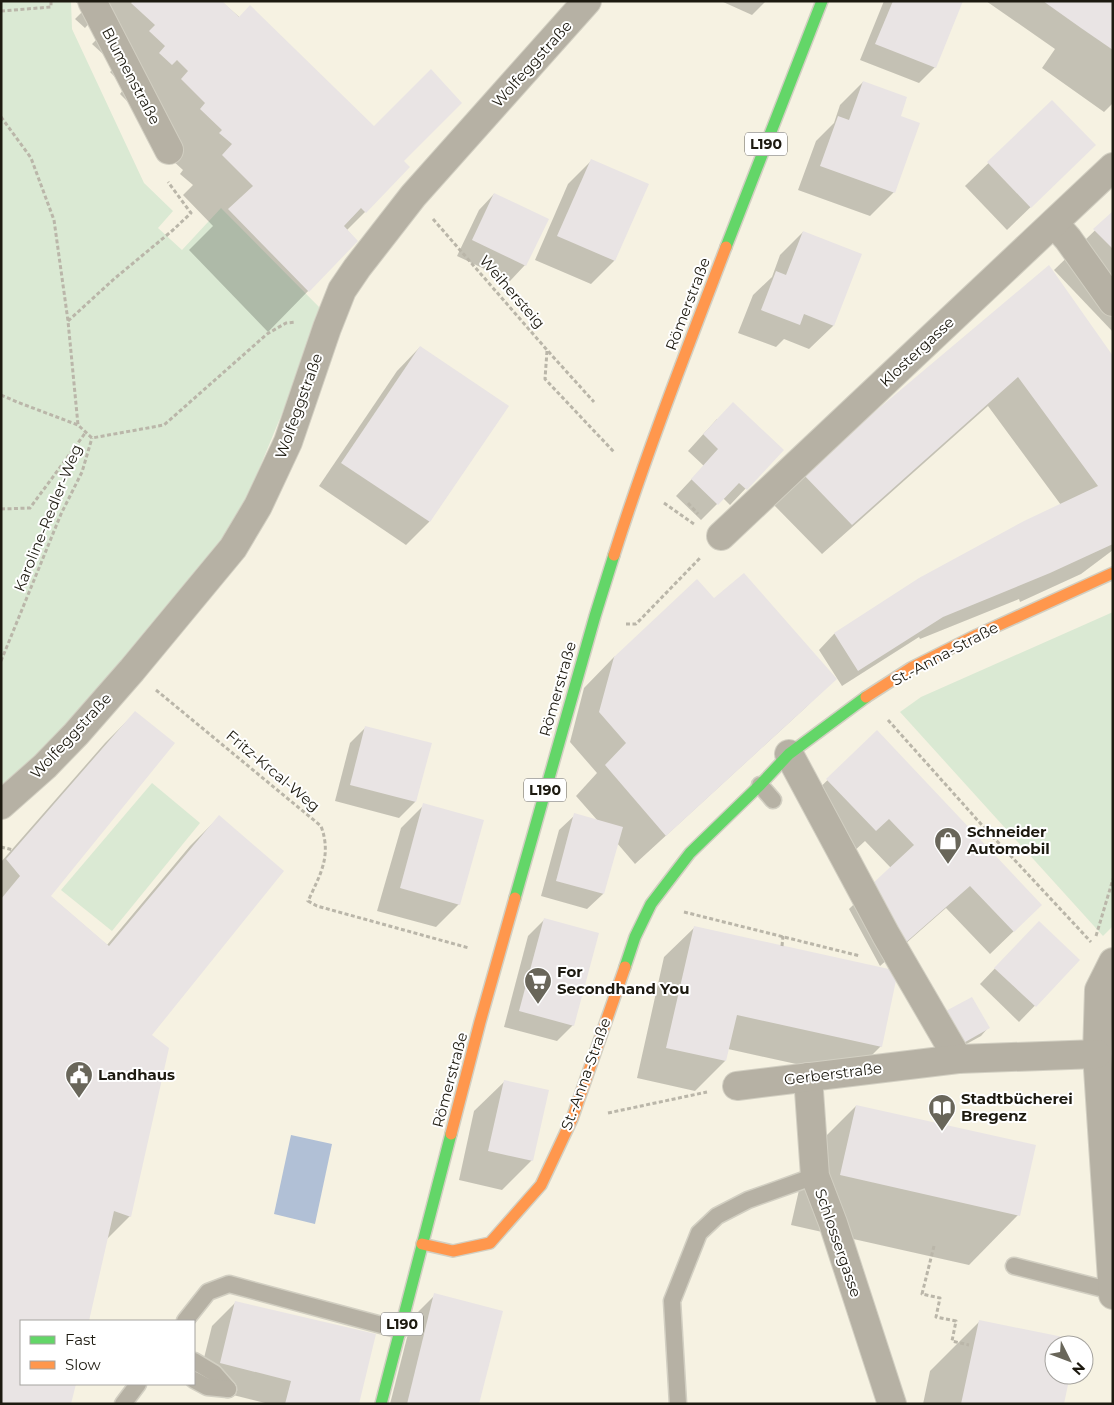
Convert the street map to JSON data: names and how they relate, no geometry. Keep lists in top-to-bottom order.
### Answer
{
  "streets": {
    "main road": ["L190", "Römerstraße", "St.-Anna-Straße"],
    "street": [
      "Wolfeggstraße",
      "Blumenstraße",
      "Klostergasse",
      "Gerberstraße",
      "Schlossergasse"
    ],
    "path": ["Weihersteig", "Karoline-Redler-Weg", "Fritz-Krcal-Weg"]
  },
  "crossings": [
    ["Wolfeggstraße", "Weihersteig"],
    ["Wolfeggstraße", "Fritz-Krcal-Weg"],
    ["Römerstraße", "St.-Anna-Straße"],
    ["Gerberstraße", "Schlossergasse"]
  ],
  "places": {
    "shop": ["Schneider Automobil"],
    "supermarket": ["For Secondhand You"],
    "public building": ["Landhaus"],
    "library": ["Stadtbücherei Bregenz"]
  },
  "legend": ["Fast", "Slow"],
  "north": "bottom right"
}
